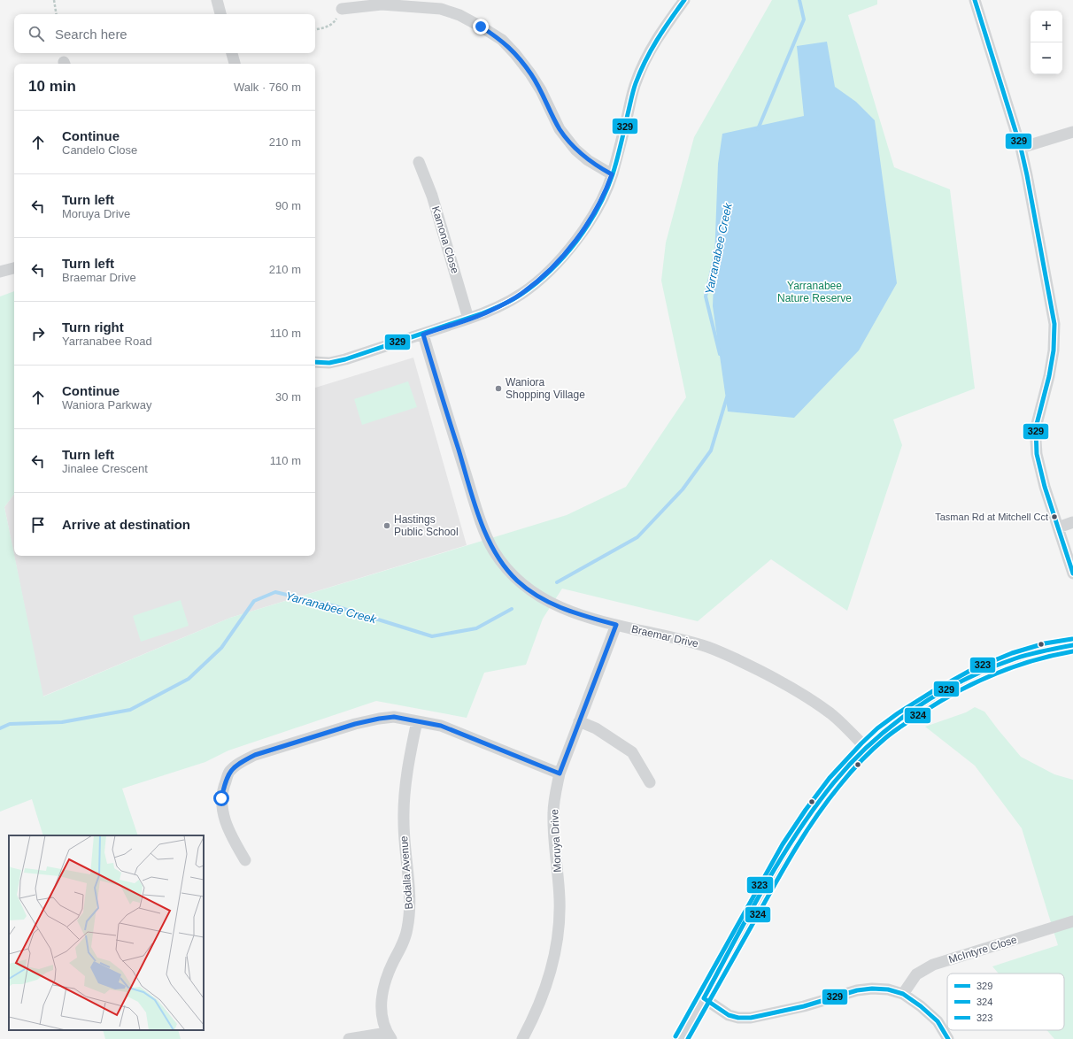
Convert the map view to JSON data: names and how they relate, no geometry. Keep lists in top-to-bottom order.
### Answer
{
  "streets": {
    "street": [
      "Kamona Close",
      "Braemar Drive",
      "Moruya Drive",
      "Bodalla Avenue",
      "McIntyre Close"
    ]
  },
  "crossings": [
    ["Braemar Drive", "Moruya Drive"]
  ],
  "water": ["Yarranabee Creek"],
  "parks": ["Yarranabee Nature Reserve"],
  "places": ["Waniora Shopping Village", "Tasman Rd at Mitchell Cct", "Hastings Public School"],
  "lines": ["transit line 329", "transit line 323", "transit line 324"],
  "legend": ["329", "324", "323"],
  "page": {
    "map_buttons": ["+", "−"],
    "search": "Search here",
    "heading": ["10 min", "Walk · 760 m"],
    "list": [
      ["Continue", "Candelo Close", "210 m"],
      ["Turn left", "Moruya Drive", "90 m"],
      ["Turn left", "Braemar Drive", "210 m"],
      ["Turn right", "Yarranabee Road", "110 m"],
      ["Continue", "Waniora Parkway", "30 m"],
      ["Turn left", "Jinalee Crescent", "110 m"],
      "Arrive at destination"
    ]
  }
}
